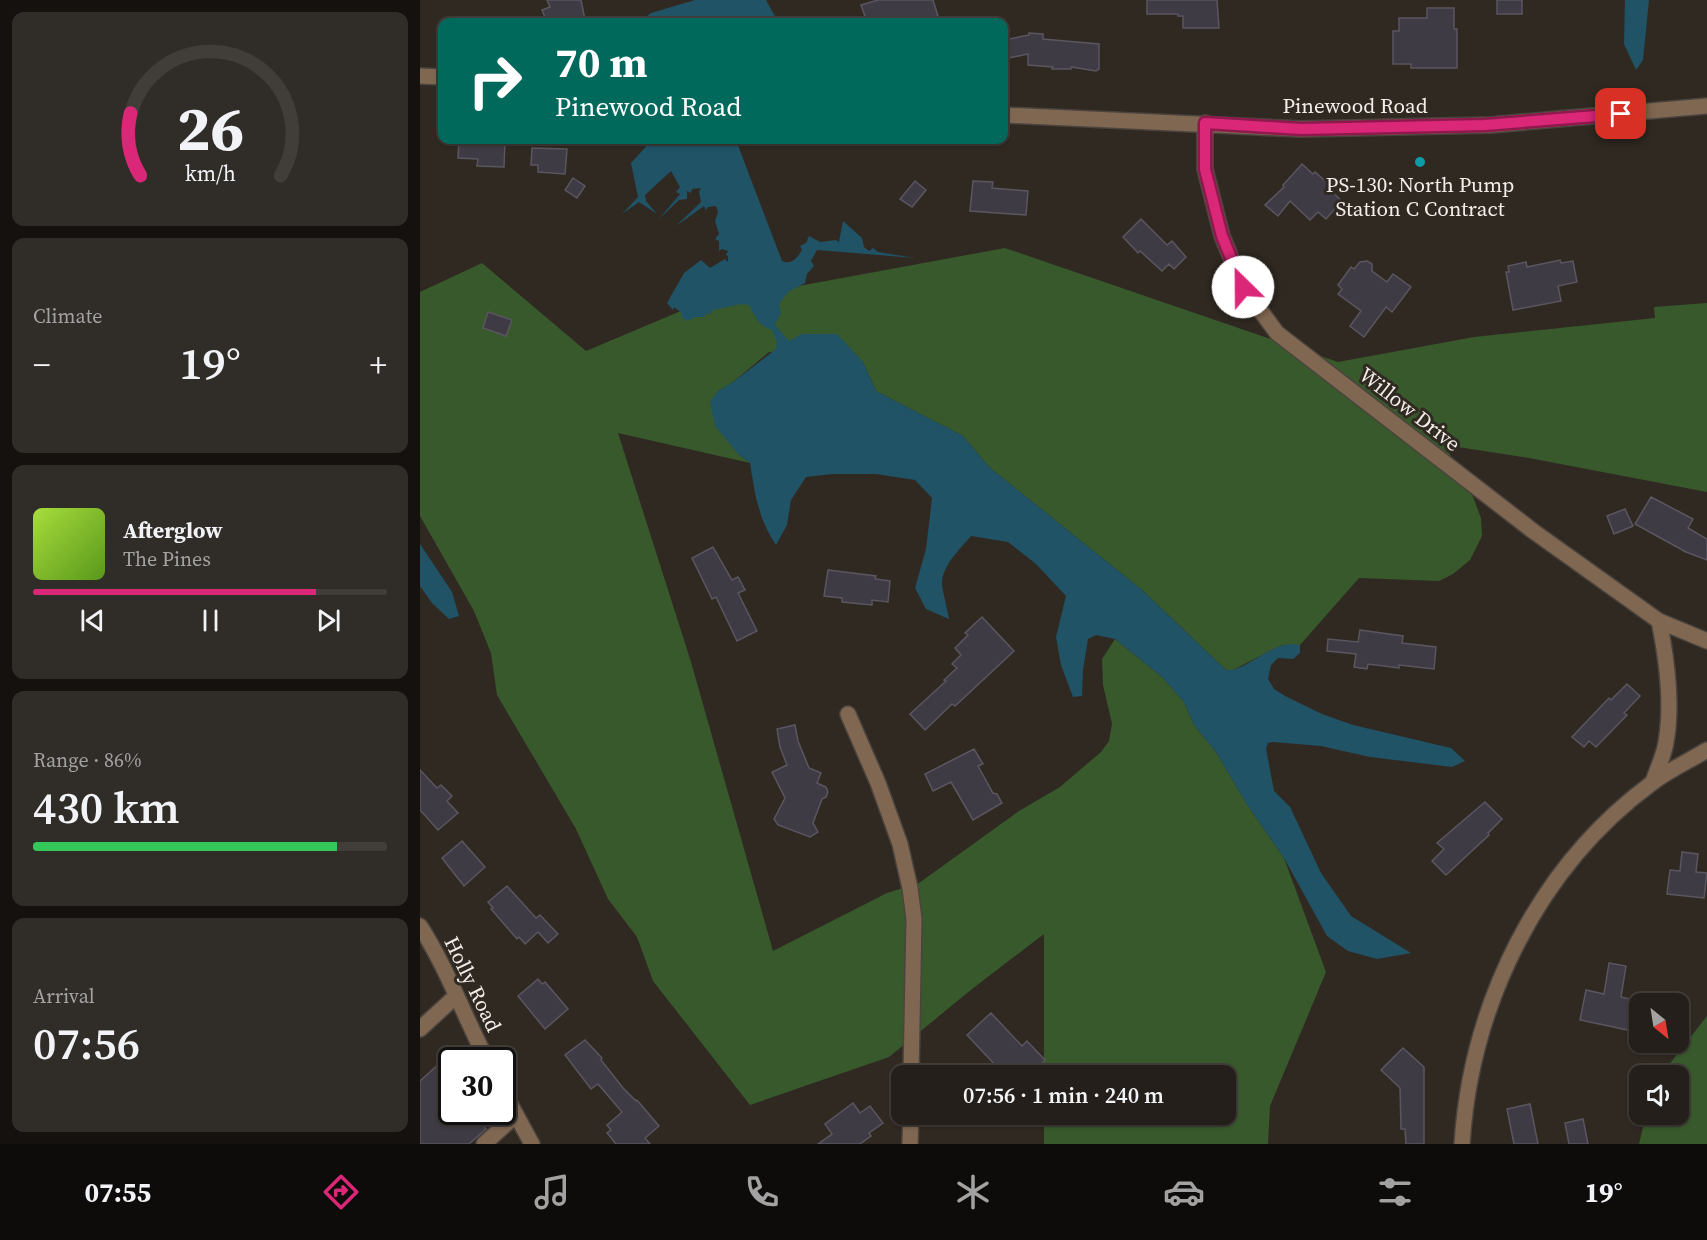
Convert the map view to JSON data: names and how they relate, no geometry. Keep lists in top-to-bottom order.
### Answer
{
  "streets": {
    "street": ["Pinewood Road", "Willow Drive", "Holly Road"]
  },
  "crossings": [
    ["Pinewood Road", "Willow Drive"]
  ],
  "places": ["PS-130: North Pump Station C Contract"],
  "north": "bottom right",
  "page": {
    "turn": ["70 m", "Pinewood Road"],
    "tile": [
      "Climate",
      ["Range · 86%", "430 km"],
      ["Arrival", "07:56"]
    ],
    "heat": ["−", "19°", "+"],
    "song": ["Afterglow", "The Pines"],
    "limit": "30",
    "trip": "07:56 · 1 min · 240 m",
    "tabs": ["07:55", "19°"],
    "gauge": ["26", "km/h"]
  }
}
